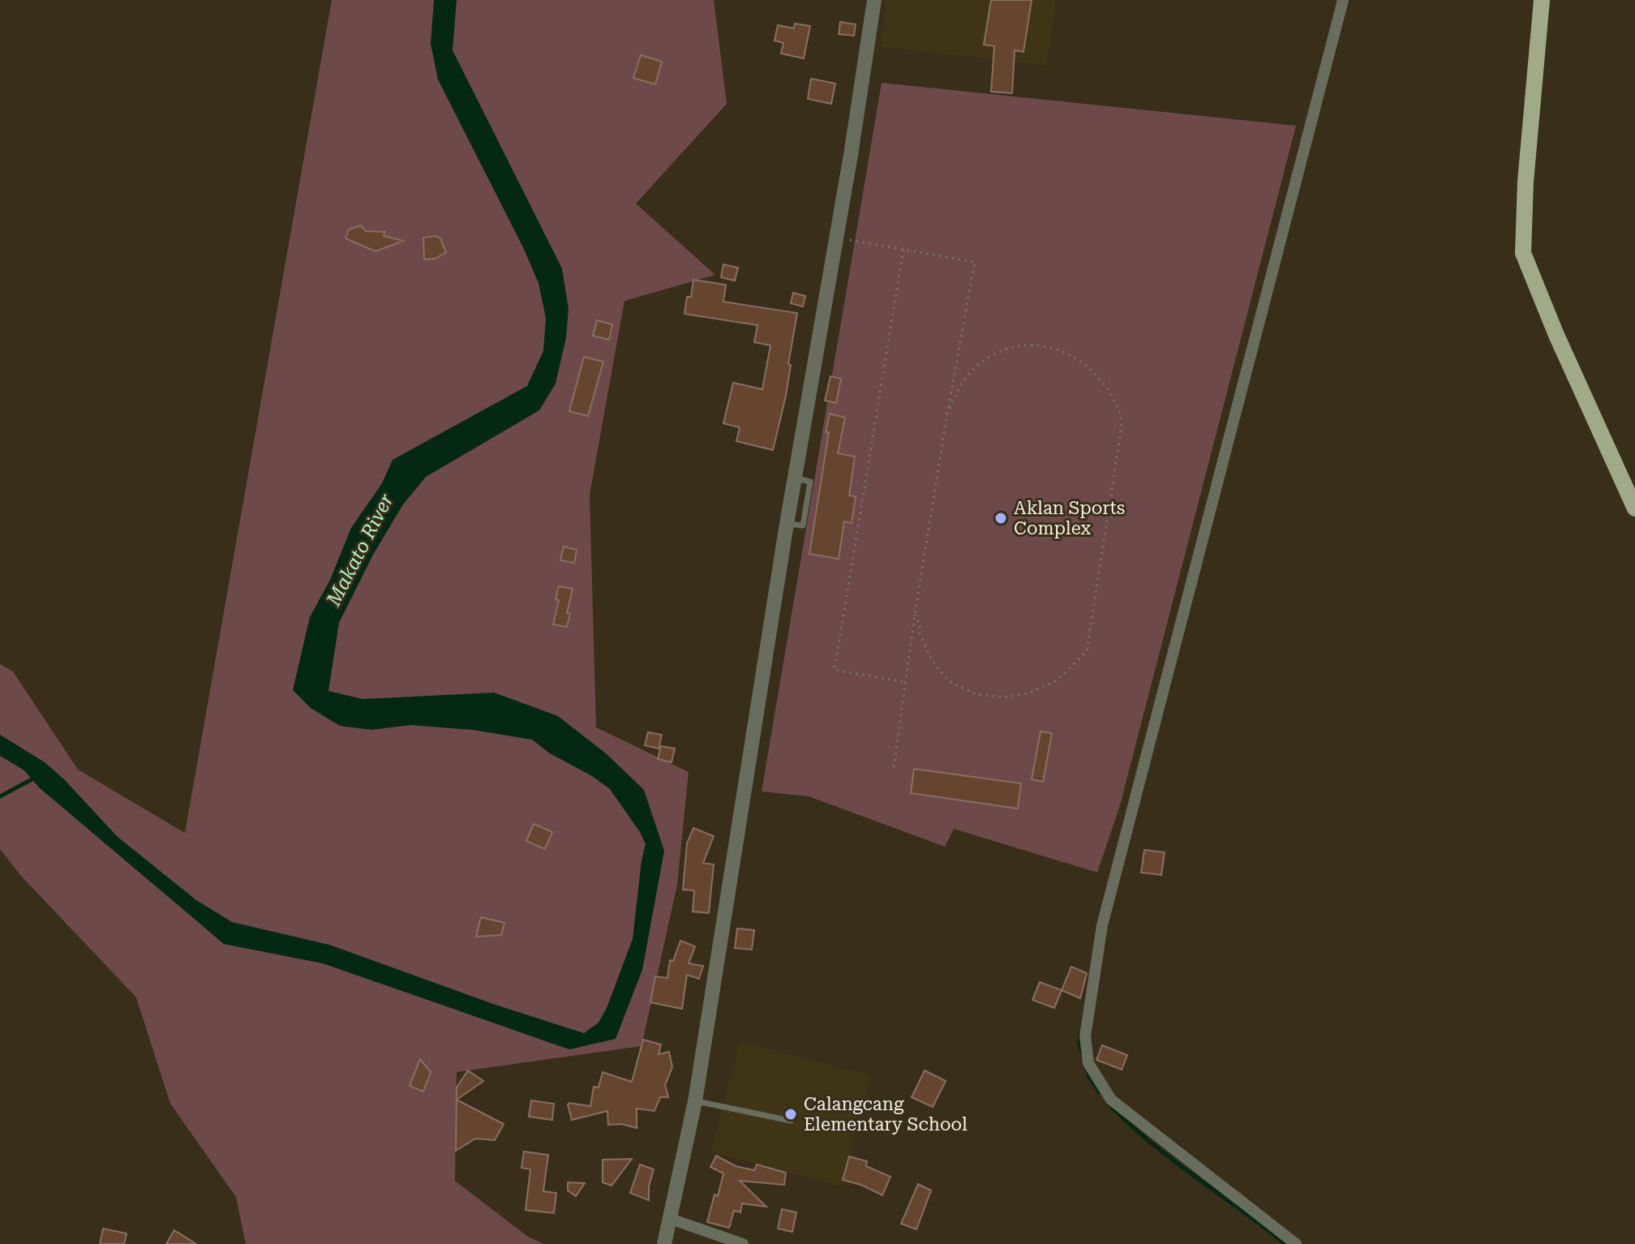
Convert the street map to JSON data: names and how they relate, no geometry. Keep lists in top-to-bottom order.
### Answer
{
  "water": ["Makato River"],
  "places": ["Aklan Sports Complex", "Calangcang Elementary School"]
}
